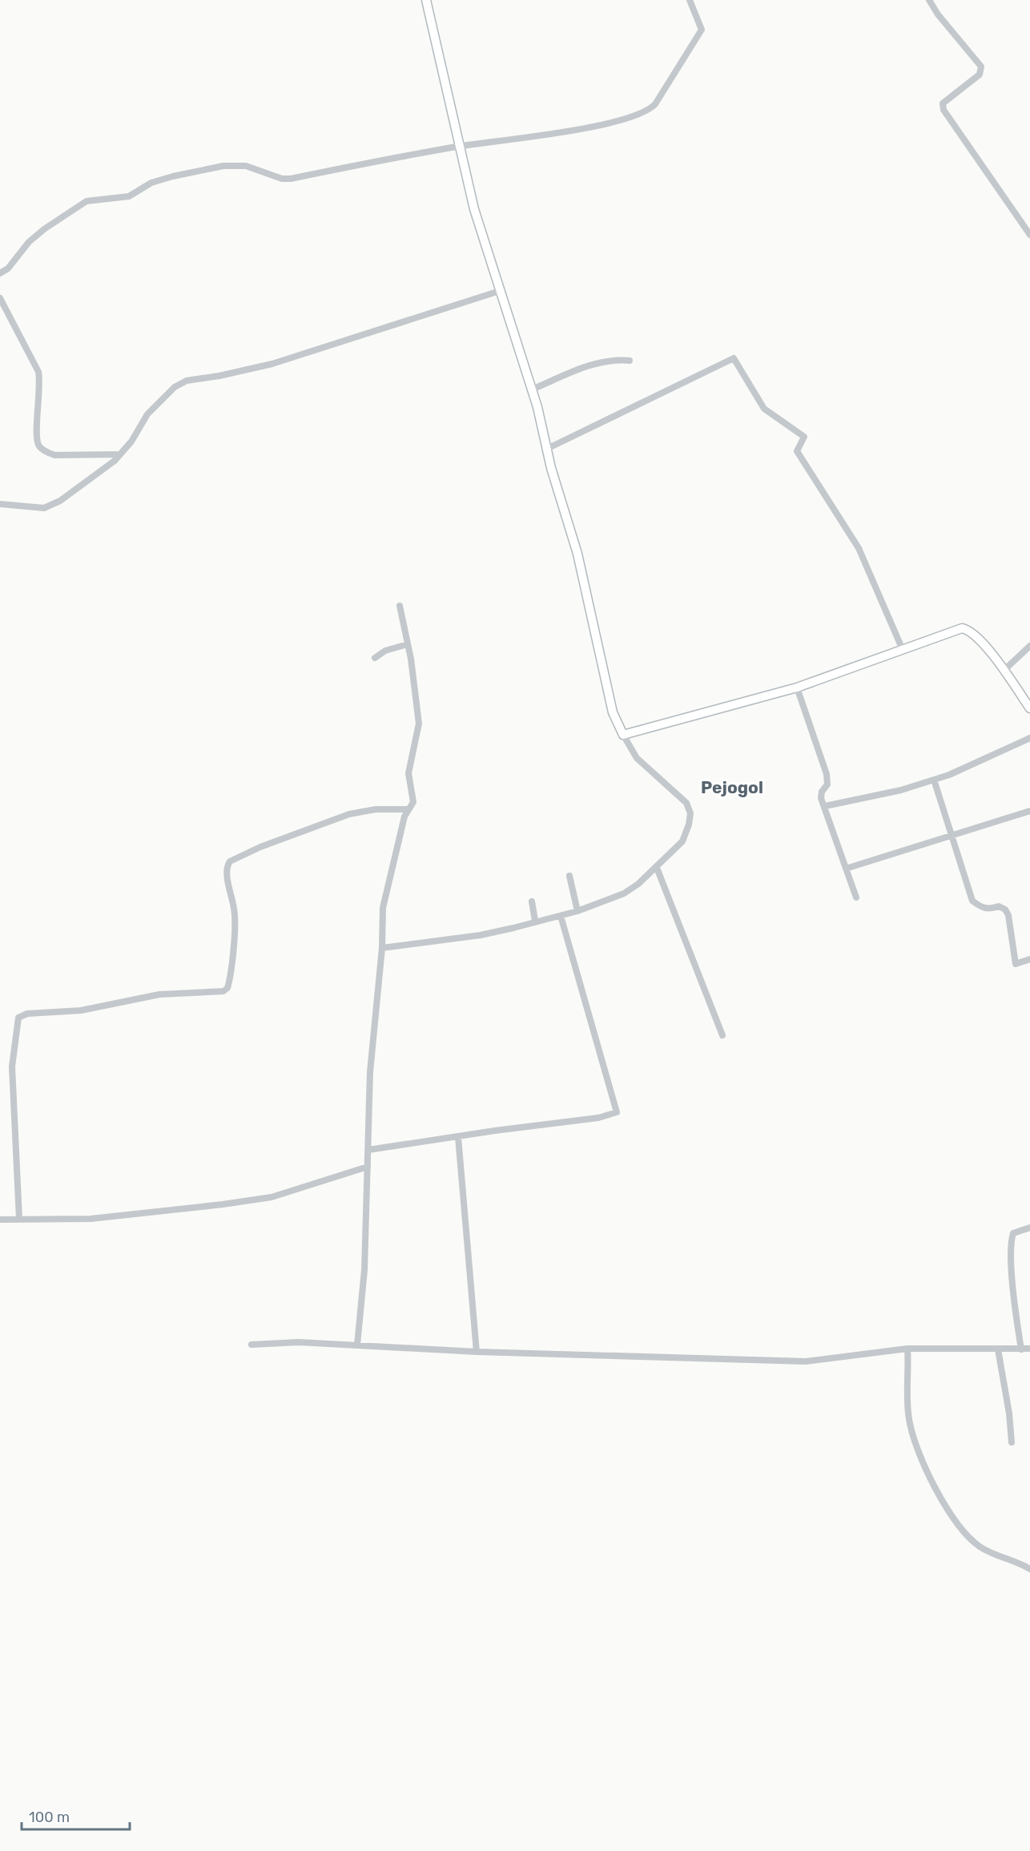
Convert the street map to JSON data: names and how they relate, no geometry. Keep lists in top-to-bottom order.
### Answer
{
  "districts": ["Pejogol"],
  "scale_bar": "100 m"
}
